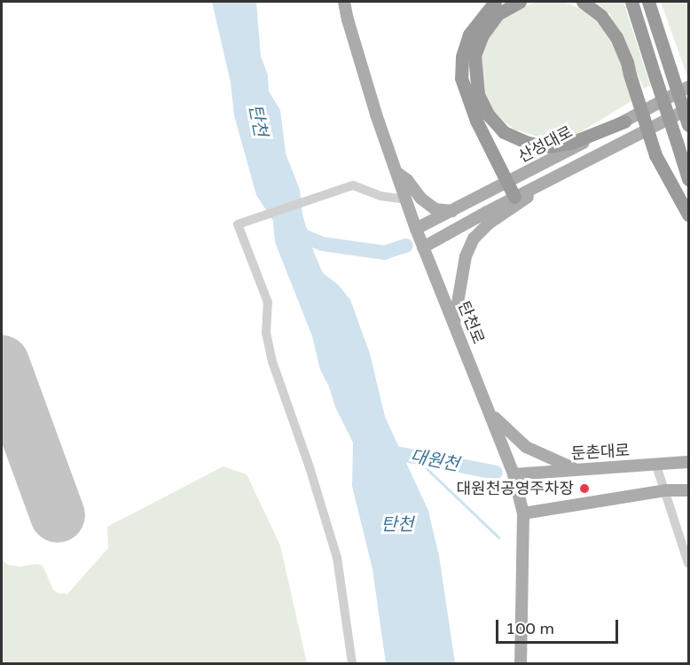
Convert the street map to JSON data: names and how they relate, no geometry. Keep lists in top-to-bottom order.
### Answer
{
  "streets": {
    "main road": ["산성대로", "탄천로", "둔촌대로"]
  },
  "crossings": [
    ["산성대로", "탄천로"],
    ["탄천로", "둔촌대로"]
  ],
  "water": ["탄천", "대원천"],
  "places": ["대원천공영주차장"],
  "scale_bar": "100 m"
}
